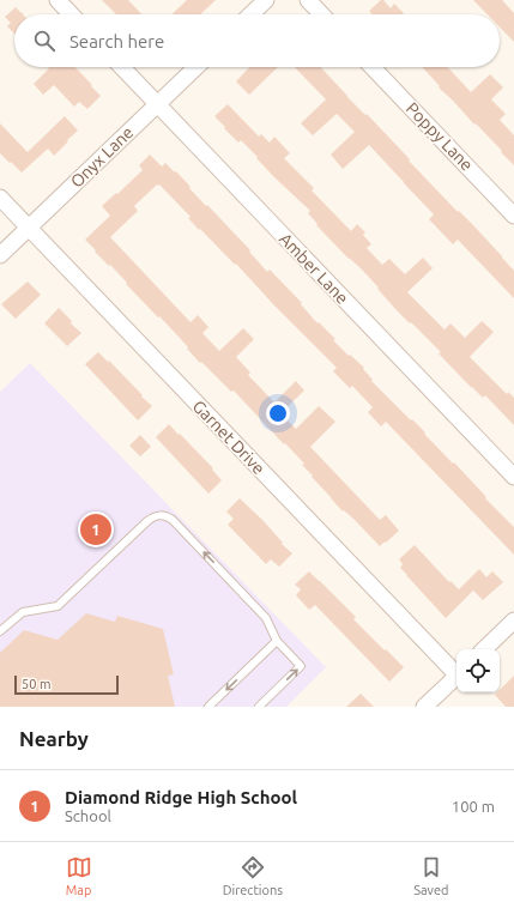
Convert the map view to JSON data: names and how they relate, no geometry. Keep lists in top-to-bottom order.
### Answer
{
  "streets": {
    "street": [
      "Poppy Lane",
      "Onyx Lane",
      "Amber Lane",
      "Garnet Drive"
    ]
  },
  "crossings": [
    ["Onyx Lane", "Amber Lane"],
    ["Onyx Lane", "Garnet Drive"]
  ],
  "scale_bar": "50 m",
  "page": {
    "search": "Search here",
    "pins": "1",
    "scale": "50 m",
    "heading": "Nearby",
    "list": [
      {
        "mark": "1",
        "name": "Diamond Ridge High School",
        "note": "School",
        "value": "100 m"
      }
    ],
    "nav": ["Map", "Directions", "Saved"]
  }
}
